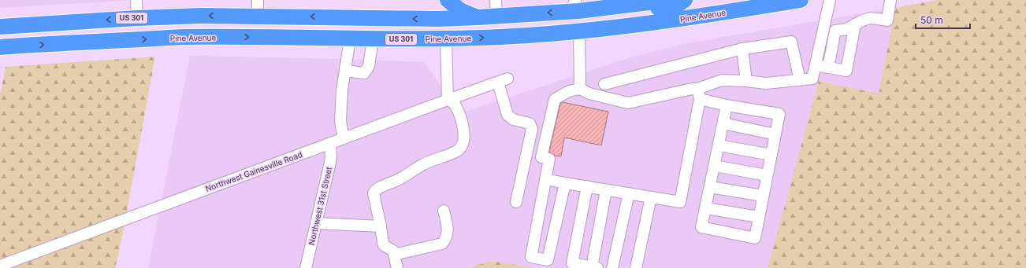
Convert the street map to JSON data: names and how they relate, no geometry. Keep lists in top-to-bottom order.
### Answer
{
  "streets": {
    "highway": ["Pine Avenue", "US 301"],
    "street": ["Northwest Gainesville Road", "Northwest 31st Street"]
  },
  "crossings": [
    ["Northwest Gainesville Road", "Northwest 31st Street"]
  ],
  "scale_bar": "50 m"
}
